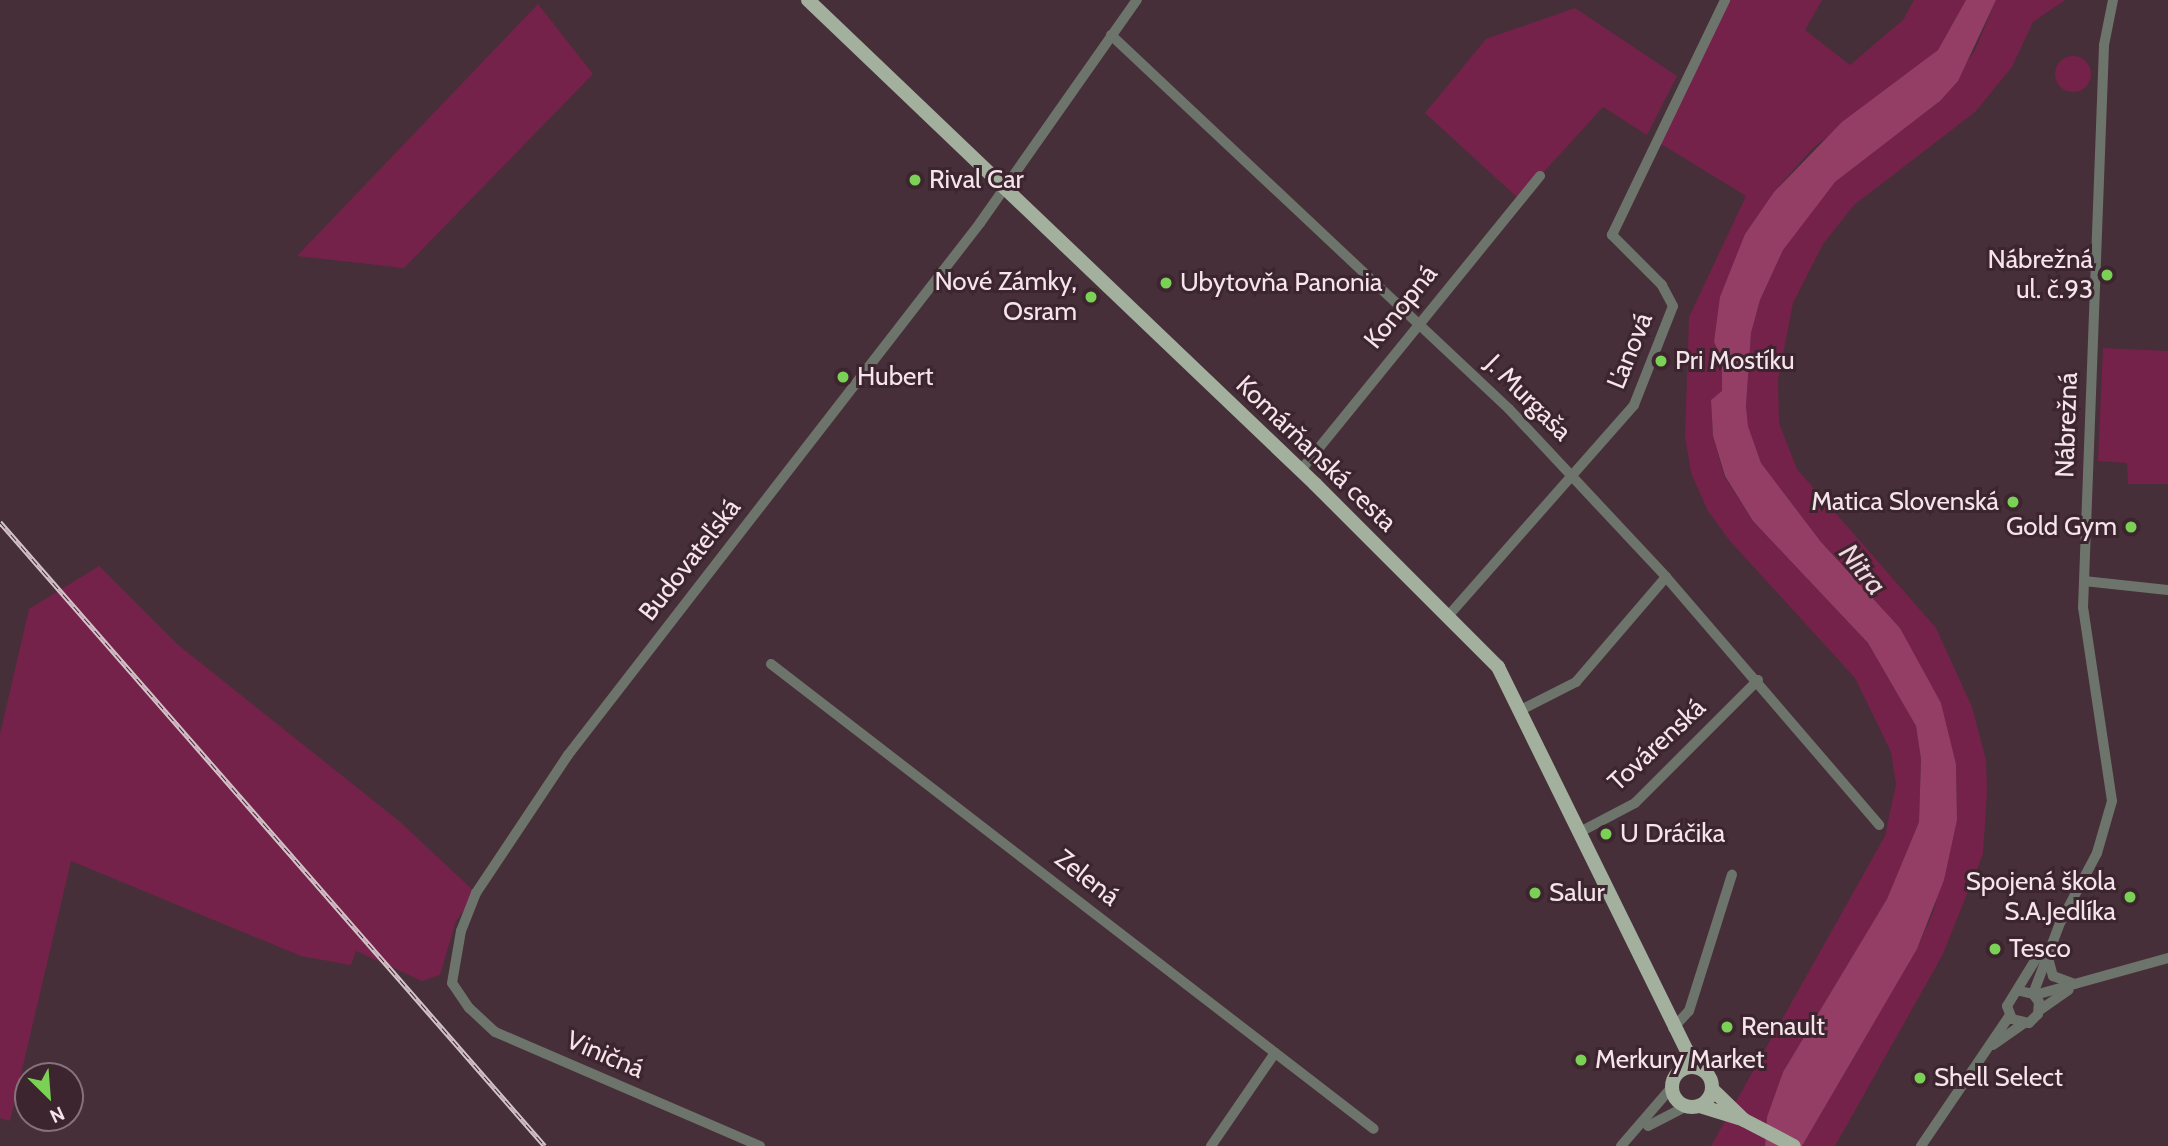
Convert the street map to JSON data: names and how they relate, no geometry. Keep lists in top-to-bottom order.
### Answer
{
  "streets": {
    "main road": ["Komárňanská cesta"],
    "street": [
      "Konopná",
      "Ľanová",
      "J. Murgaša",
      "Nábrežná",
      "Budovateľská",
      "Továrenská",
      "Zelená",
      "Viničná"
    ]
  },
  "crossings": [
    ["Konopná", "J. Murgaša"],
    ["Konopná", "Komárňanská cesta"],
    ["Ľanová", "J. Murgaša"],
    ["Ľanová", "Komárňanská cesta"],
    ["J. Murgaša", "Budovateľská"],
    ["J. Murgaša", "Továrenská"],
    ["Komárňanská cesta", "Budovateľská"],
    ["Komárňanská cesta", "Továrenská"],
    ["Budovateľská", "Viničná"]
  ],
  "water": ["Nitra"],
  "places": [
    "Rival Car",
    "Nábrežná ul. č.93",
    "Ubytovňa Panonia",
    "Nové Zámky, Osram",
    "Pri Mostíku",
    "Hubert",
    "Matica Slovenská",
    "Gold Gym",
    "U Dráčika",
    "Salur",
    "Spojená škola S.A.Jedlíka",
    "Tesco",
    "Renault",
    "Merkury Market",
    "Shell Select"
  ],
  "north": "bottom right"
}
